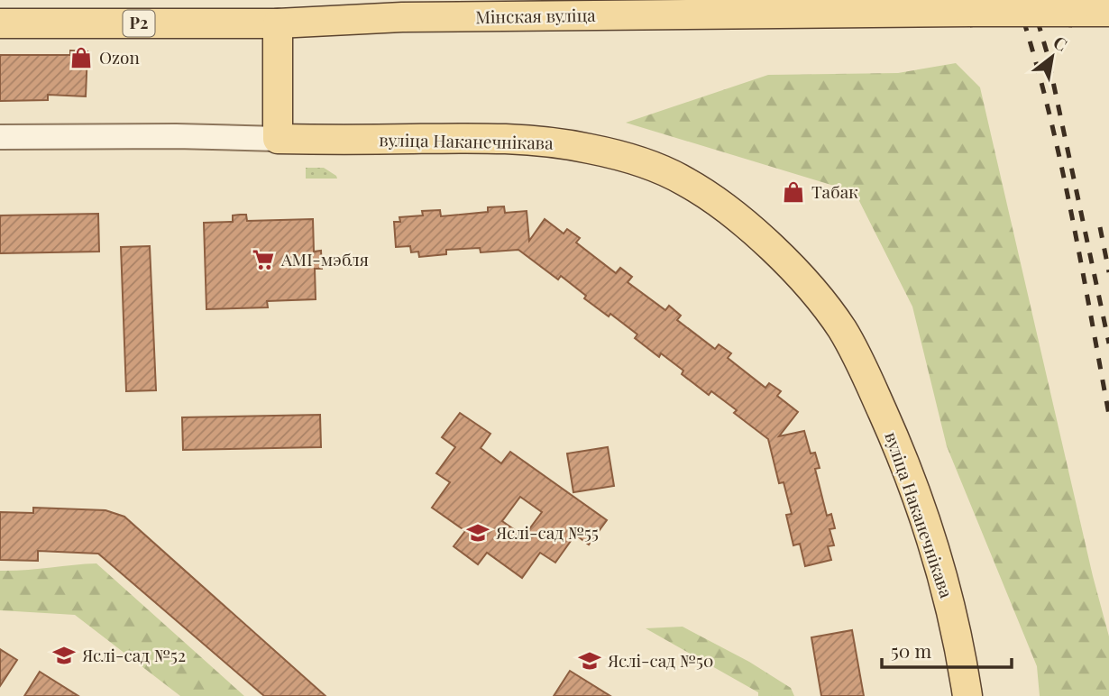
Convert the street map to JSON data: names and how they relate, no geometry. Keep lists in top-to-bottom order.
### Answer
{
  "streets": {
    "main road": ["Мінская вуліца", "Р2", "вуліца Наканечнікава"]
  },
  "places": {
    "shop": ["Ozon", "Табак"],
    "supermarket": ["AMI-мэбля"],
    "school or university": ["Яслі-сад №55", "Яслі-сад №52", "Яслі-сад №50"]
  },
  "scale_bar": "50 m",
  "north": "top right"
}
